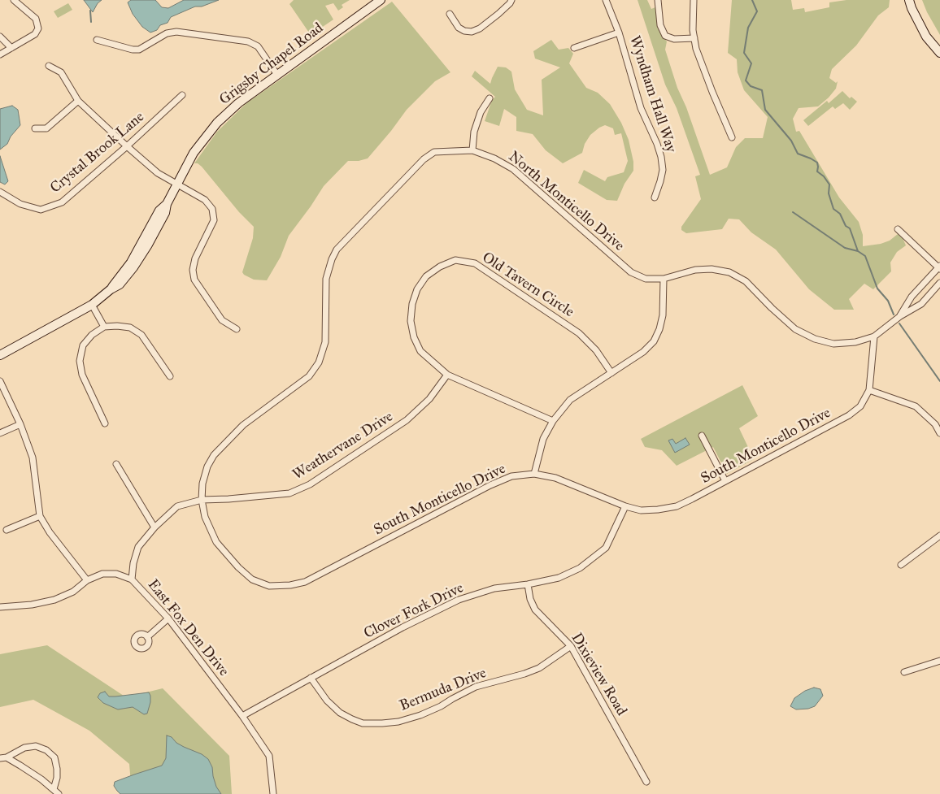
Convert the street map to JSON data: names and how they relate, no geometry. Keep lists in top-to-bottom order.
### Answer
{
  "streets": {
    "street": [
      "Grigsby Chapel Road",
      "Wyndham Hall Way",
      "Crystal Brook Lane",
      "North Monticello Drive",
      "Old Tavern Circle",
      "Weathervane Drive",
      "South Monticello Drive",
      "Clover Fork Drive",
      "East Fox Den Drive",
      "Dixieview Road",
      "Bermuda Drive"
    ]
  },
  "crossings": [
    ["North Monticello Drive", "Weathervane Drive"],
    ["North Monticello Drive", "South Monticello Drive"],
    ["Old Tavern Circle", "Weathervane Drive"],
    ["Weathervane Drive", "South Monticello Drive"],
    ["Weathervane Drive", "East Fox Den Drive"],
    ["South Monticello Drive", "Clover Fork Drive"],
    ["Clover Fork Drive", "East Fox Den Drive"],
    ["Clover Fork Drive", "Dixieview Road"],
    ["Clover Fork Drive", "Bermuda Drive"],
    ["Dixieview Road", "Bermuda Drive"]
  ]
}
